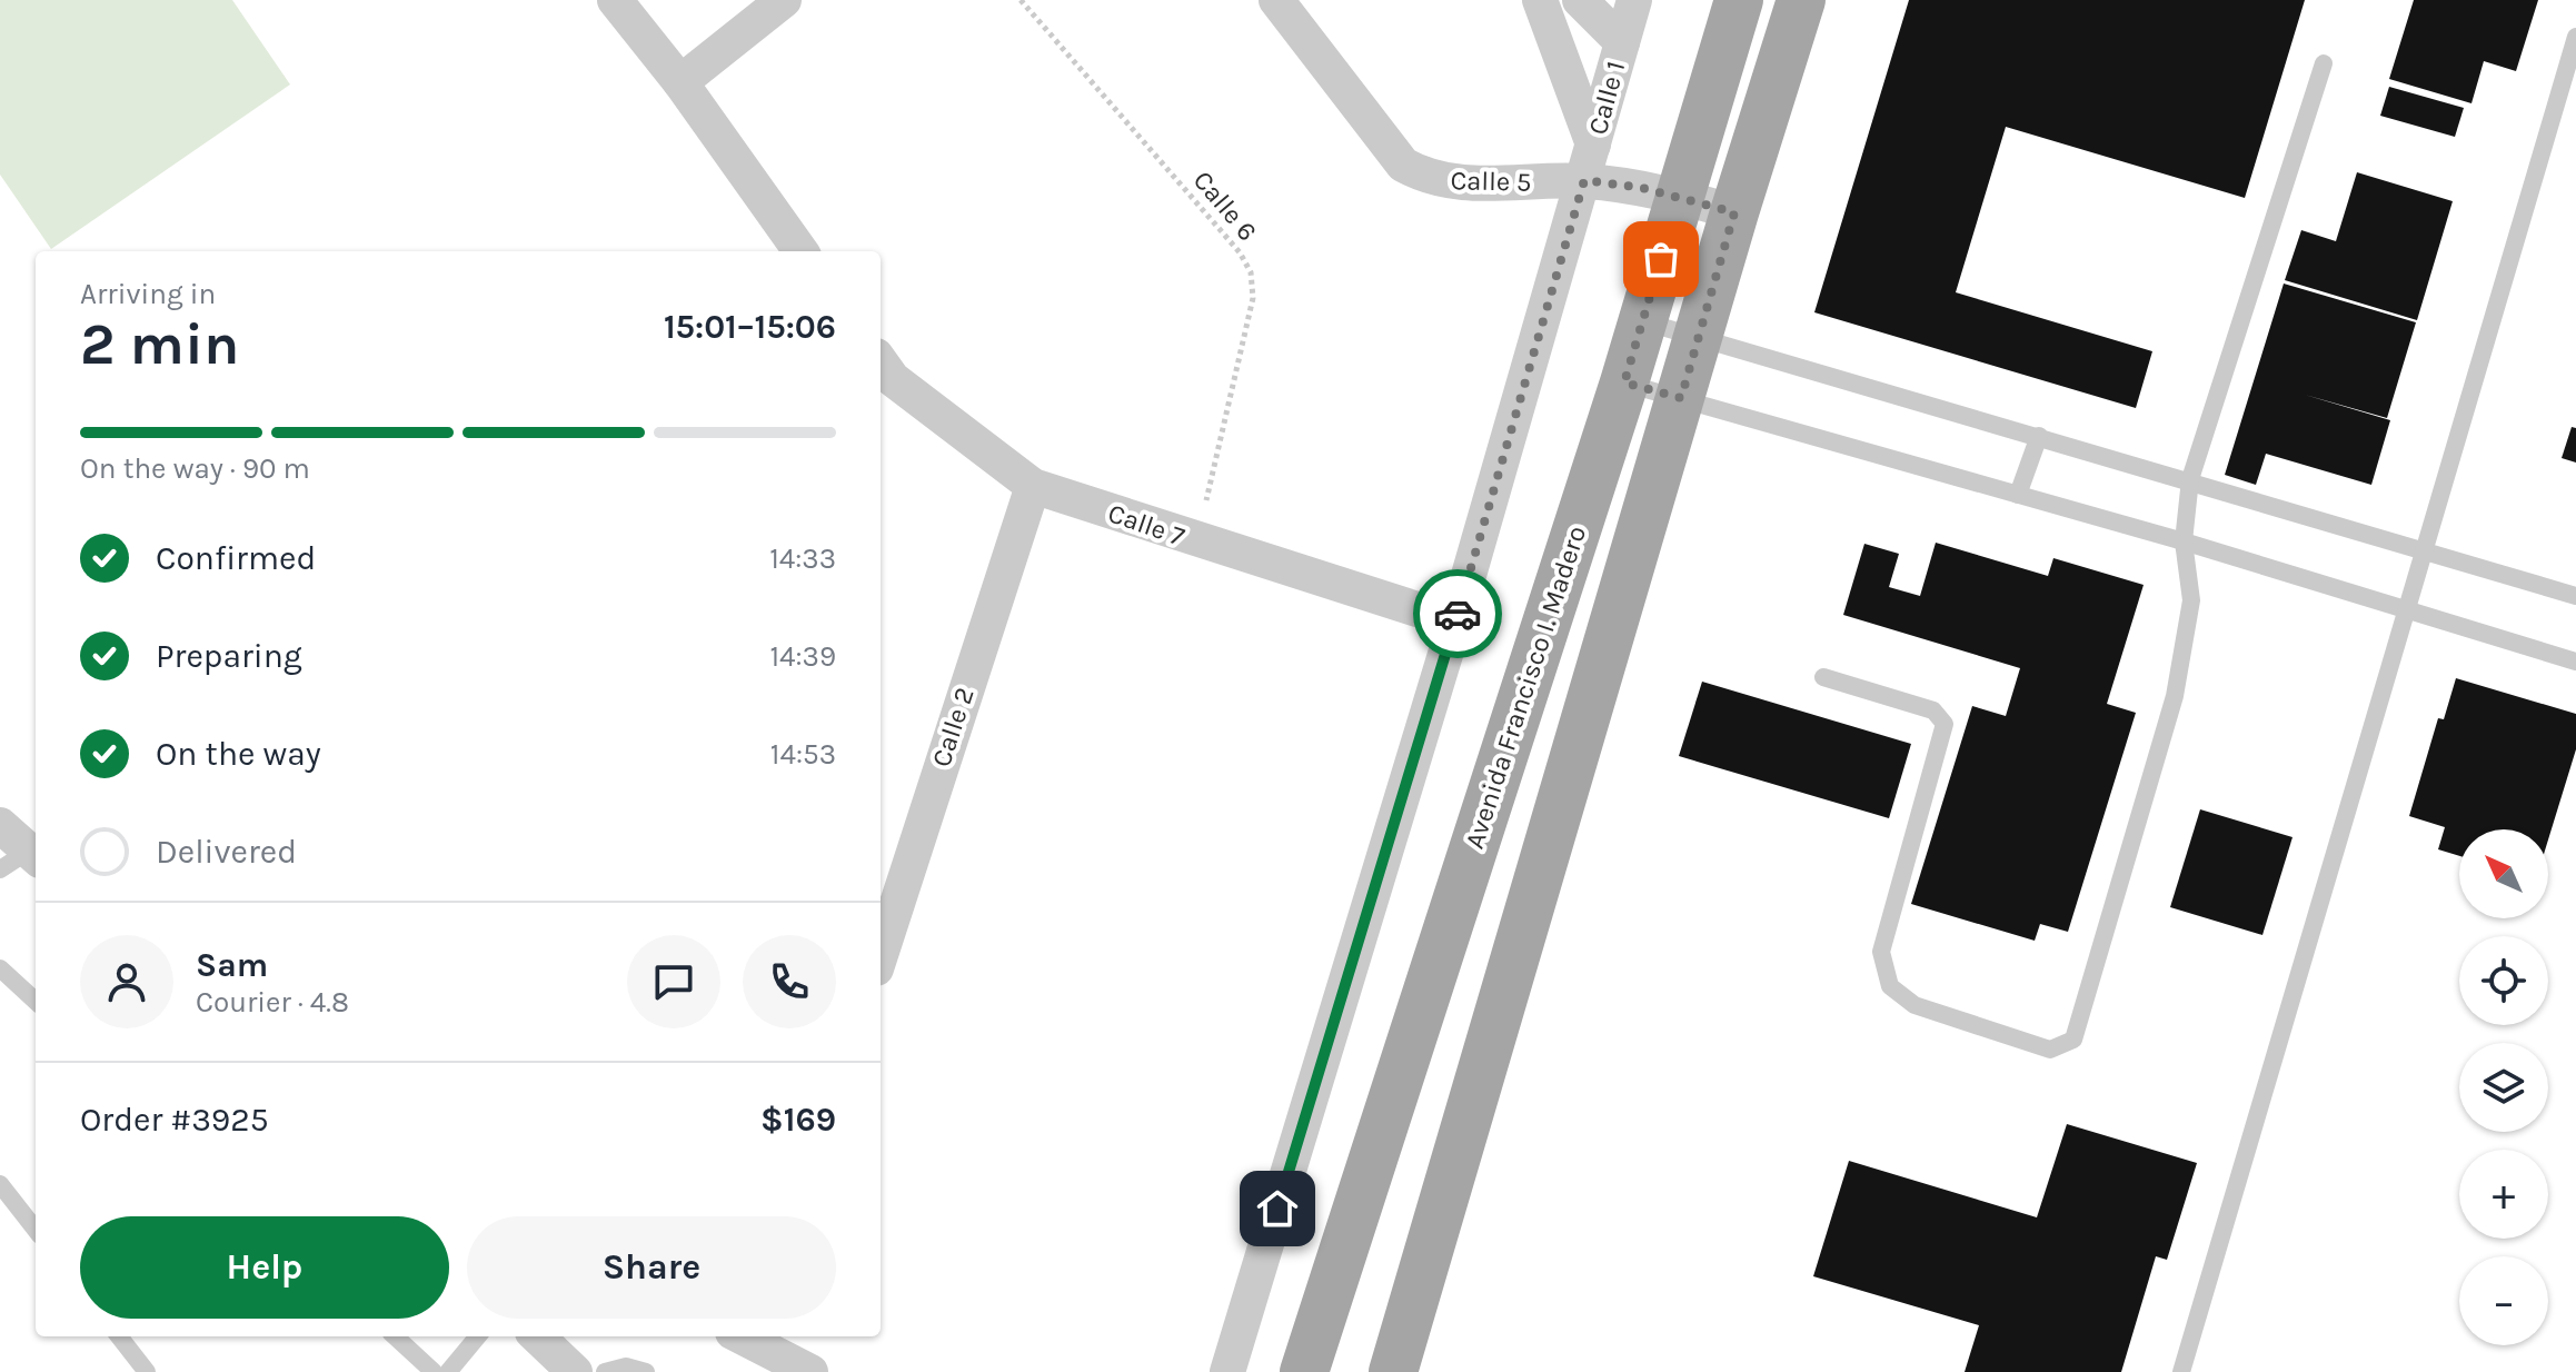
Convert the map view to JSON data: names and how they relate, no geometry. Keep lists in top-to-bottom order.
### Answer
{
  "streets": {
    "main road": ["Avenida Francisco I. Madero"],
    "street": [
      "Calle 1",
      "Calle 5",
      "Calle 7",
      "Calle 2"
    ],
    "path": ["Calle 6"]
  },
  "crossings": [
    ["Calle 1", "Calle 5"],
    ["Calle 1", "Calle 7"],
    ["Calle 5", "Avenida Francisco I. Madero"],
    ["Calle 6", "Calle 7"],
    ["Calle 7", "Calle 2"]
  ],
  "north": "top left",
  "page": {
    "heading": ["2 min", "Arriving in", "15:01–15:06"],
    "panel": [
      "Sam",
      "Courier · 4.8",
      "Order #3925",
      "$169"
    ],
    "bar": "On the way · 90 m",
    "list": [
      ["Confirmed", "14:33"],
      ["Preparing", "14:39"],
      ["On the way", "14:53"],
      "Delivered"
    ],
    "map_buttons": ["+", "−"],
    "buttons": ["Help", "Share"]
  }
}
